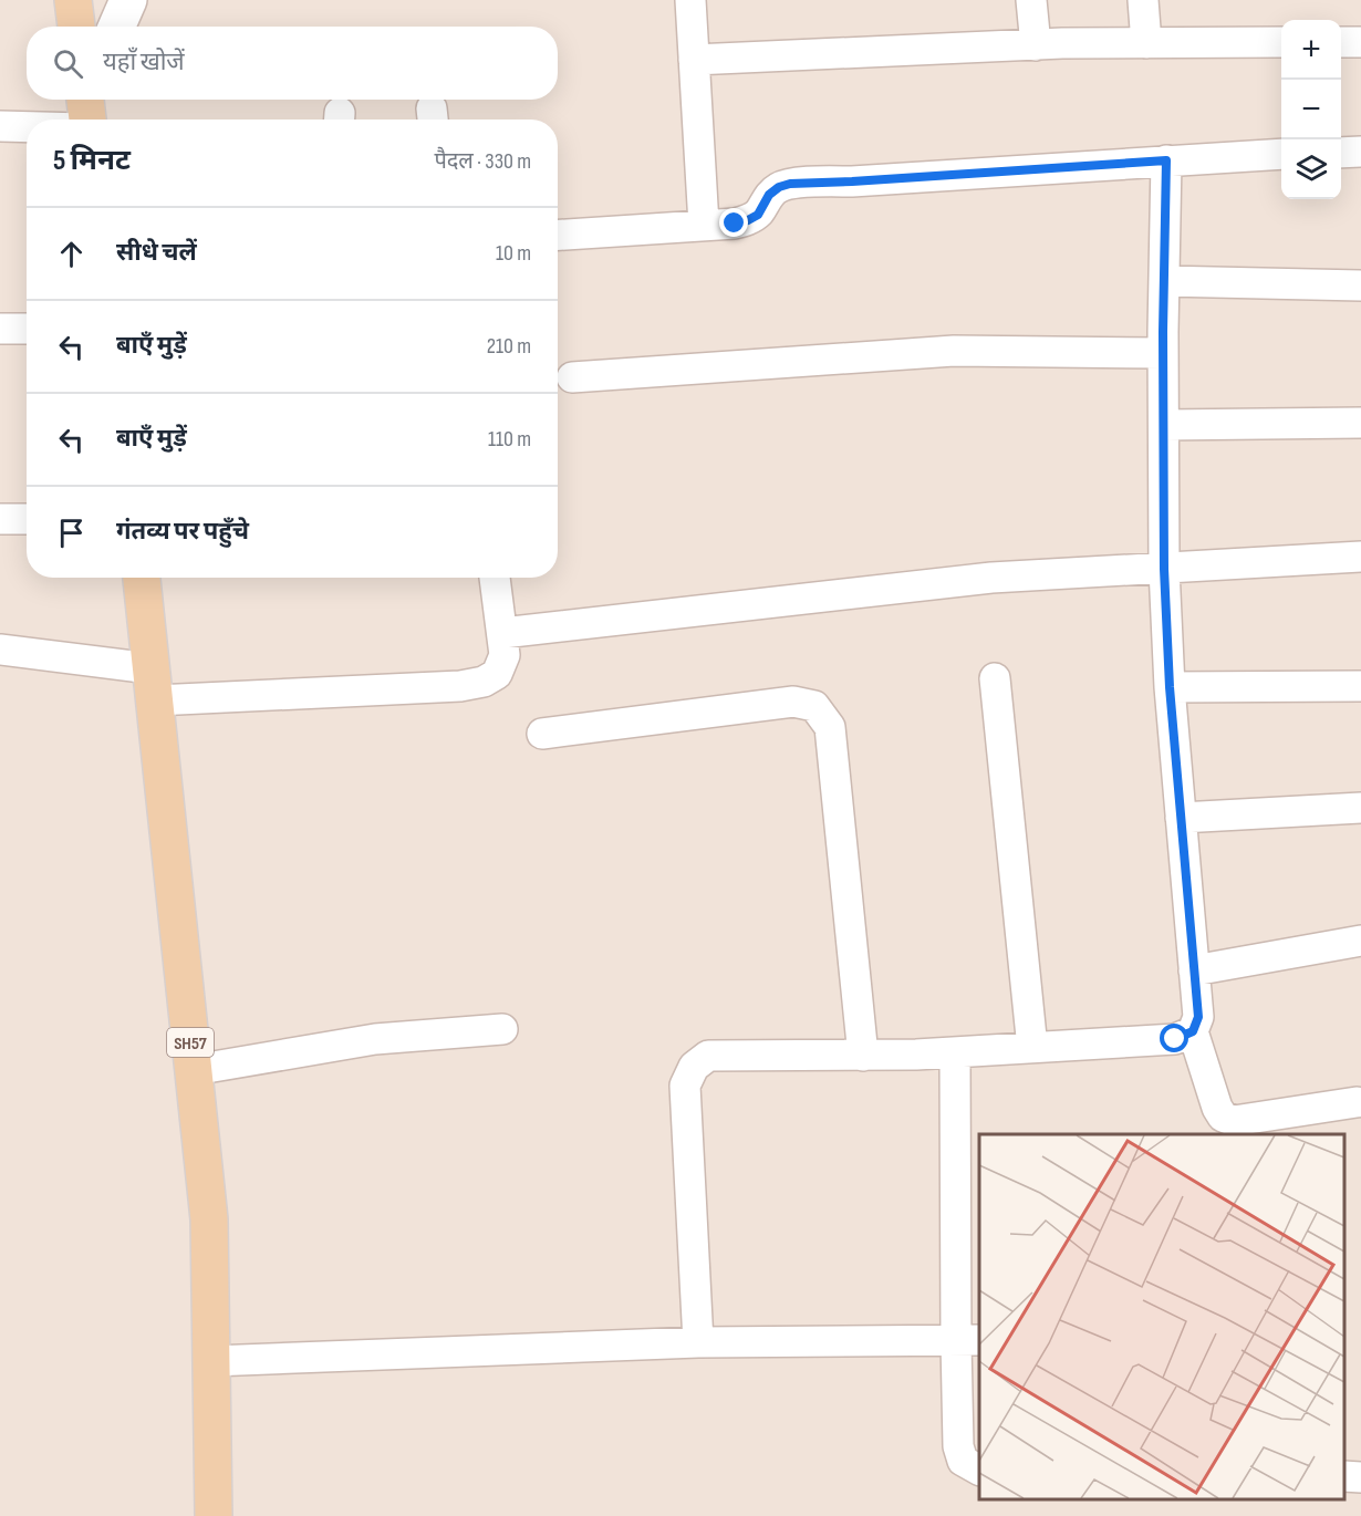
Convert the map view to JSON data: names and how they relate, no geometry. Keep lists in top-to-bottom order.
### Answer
{
  "streets": {
    "main road": ["SH57"]
  },
  "page": {
    "map_buttons": ["+", "−"],
    "search": "यहाँ खोजें",
    "heading": ["5 मिनट", "पैदल · 330 m"],
    "list": [
      ["सीधे चलें", "10 m"],
      ["बाएँ मुड़ें", "210 m"],
      ["बाएँ मुड़ें", "110 m"],
      "गंतव्य पर पहुँचे"
    ]
  }
}
